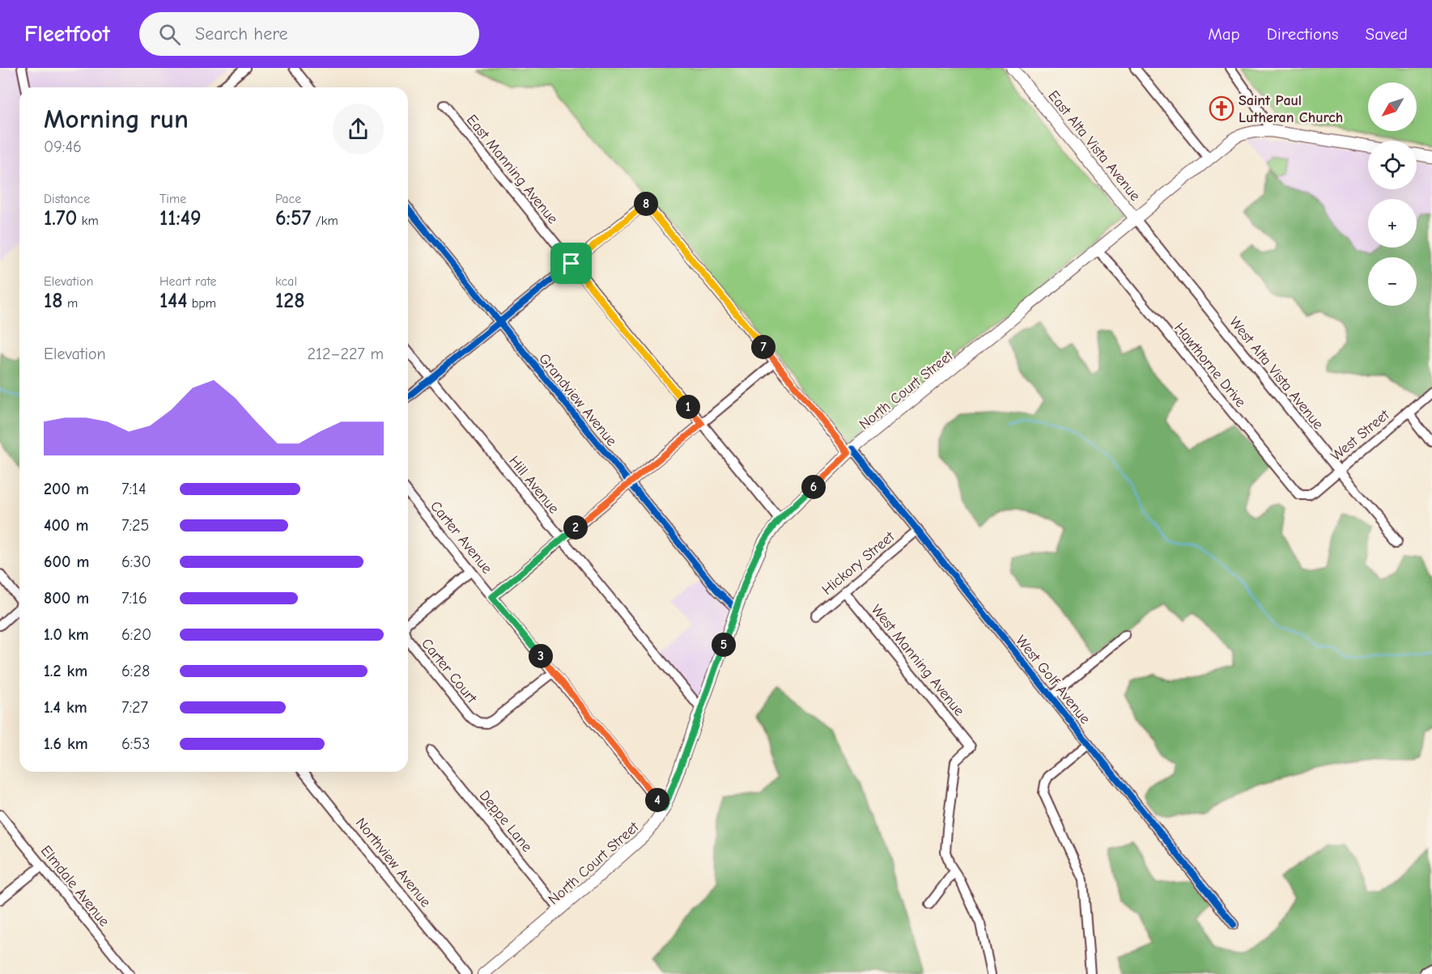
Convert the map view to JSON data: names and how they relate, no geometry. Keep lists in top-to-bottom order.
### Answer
{
  "streets": {
    "main road": ["East Alta Vista Avenue", "North Court Street"],
    "street": [
      "East Manning Avenue",
      "Hawthorne Drive",
      "West Alta Vista Avenue",
      "Grandview Avenue",
      "West Street",
      "Hill Avenue",
      "Carter Avenue",
      "Hickory Street",
      "West Manning Avenue",
      "Carter Court",
      "West Golf Avenue",
      "Deppe Lane",
      "Northview Avenue",
      "Elmdale Avenue"
    ]
  },
  "crossings": [
    ["East Alta Vista Avenue", "West Alta Vista Avenue"],
    ["East Alta Vista Avenue", "North Court Street"],
    ["East Manning Avenue", "North Court Street"],
    ["East Manning Avenue", "West Golf Avenue"],
    ["Hawthorne Drive", "North Court Street"],
    ["Hawthorne Drive", "West Street"],
    ["West Alta Vista Avenue", "North Court Street"],
    ["West Alta Vista Avenue", "West Street"],
    ["North Court Street", "Grandview Avenue"],
    ["North Court Street", "Hill Avenue"],
    ["North Court Street", "Carter Avenue"],
    ["North Court Street", "West Golf Avenue"],
    ["North Court Street", "Deppe Lane"],
    ["Carter Avenue", "Carter Court"],
    ["Hickory Street", "West Manning Avenue"],
    ["Hickory Street", "West Golf Avenue"]
  ],
  "places": {
    "church": ["Saint Paul Lutheran Church"]
  },
  "north": "bottom left",
  "page": {
    "header": "Fleetfoot",
    "search": "Search here",
    "nav": ["Map", "Directions", "Saved"],
    "map_buttons": ["+", "−"],
    "heading": ["Morning run", "09:46"],
    "stats": [
      ["Distance", "1.70 km"],
      ["Time", "11:49"],
      ["Pace", "6:57 /km"],
      ["Elevation", "18 m"],
      ["Heart rate", "144 bpm"],
      ["kcal", "128"]
    ],
    "pins": [
      "8",
      "7",
      "1",
      "6",
      "2",
      "5",
      "3",
      "4"
    ],
    "chart": ["Elevation", "212–227 m"],
    "list": [
      {
        "name": "200 m",
        "note": "7:14"
      },
      {
        "name": "400 m",
        "note": "7:25"
      },
      {
        "name": "600 m",
        "note": "6:30"
      },
      {
        "name": "800 m",
        "note": "7:16"
      },
      {
        "name": "1.0 km",
        "note": "6:20"
      },
      {
        "name": "1.2 km",
        "note": "6:28"
      },
      {
        "name": "1.4 km",
        "note": "7:27"
      },
      {
        "name": "1.6 km",
        "note": "6:53"
      }
    ]
  }
}
